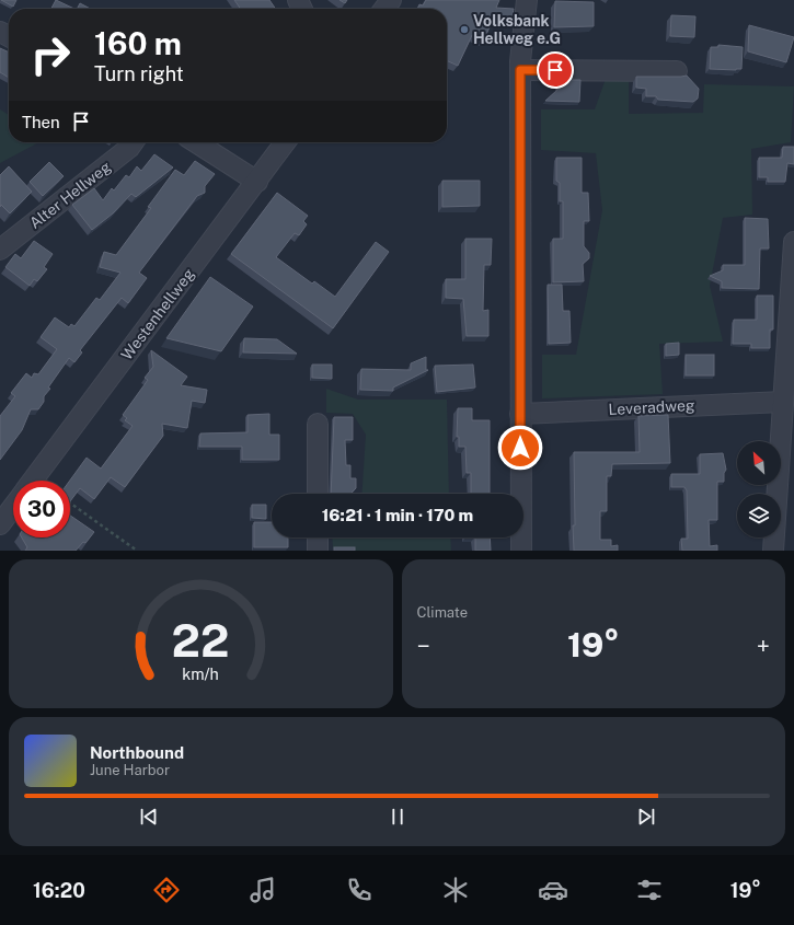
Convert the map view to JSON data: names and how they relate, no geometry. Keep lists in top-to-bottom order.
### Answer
{
  "streets": {
    "street": ["Alter Hellweg", "Westenhellweg", "Leveradweg"]
  },
  "places": ["Volksbank Hellweg e.G"],
  "north": "top left",
  "page": {
    "turn": ["160 m", "Turn right"],
    "then": "Then",
    "limit": "30",
    "trip": "16:21 · 1 min · 170 m",
    "tile": "Climate",
    "heat": ["−", "19°", "+"],
    "song": ["Northbound", "June Harbor"],
    "tabs": ["16:20", "19°"],
    "gauge": ["22", "km/h"]
  }
}
